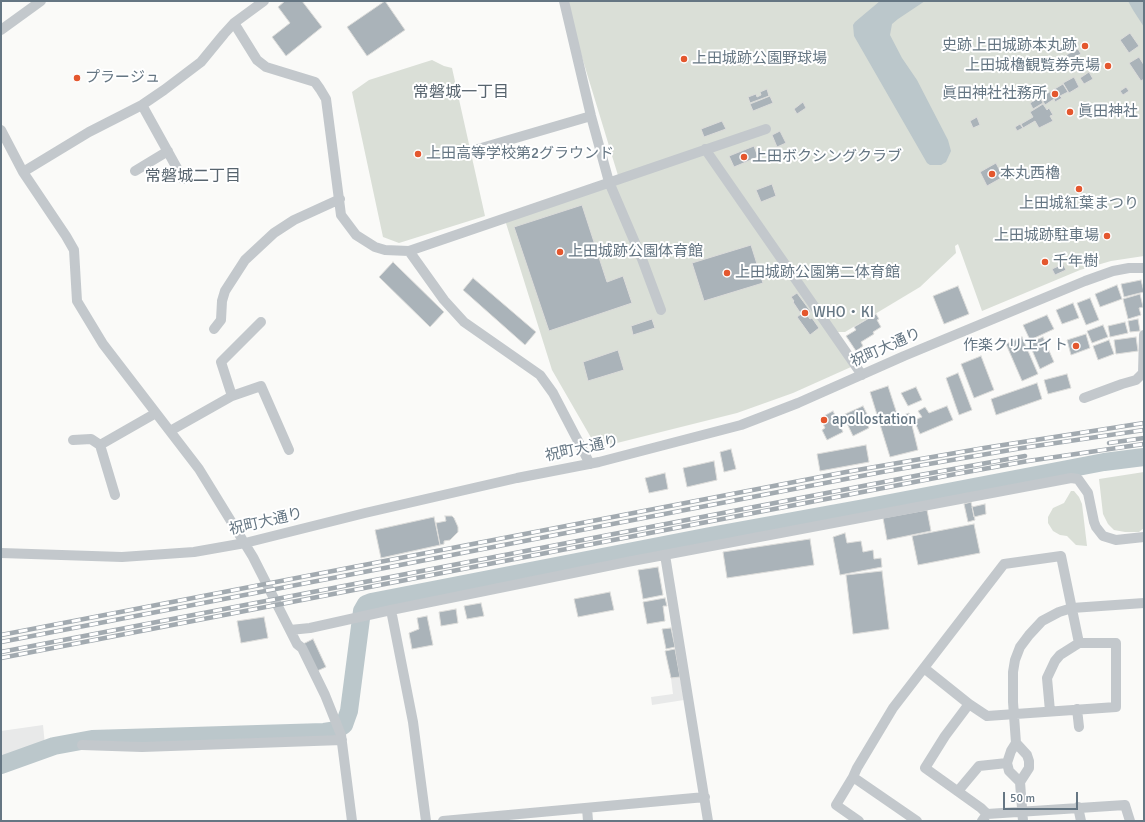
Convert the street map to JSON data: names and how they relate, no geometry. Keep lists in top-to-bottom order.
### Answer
{
  "streets": {
    "street": ["祝町大通り"]
  },
  "districts": ["常磐城一丁目", "常磐城二丁目"],
  "places": [
    "史跡上田城跡本丸跡",
    "上田城跡公園野球場",
    "上田城櫓観覧券売場",
    "プラージュ",
    "眞田神社社務所",
    "眞田神社",
    "上田高等学校第2グラウンド",
    "上田ボクシングクラブ",
    "本丸西櫓",
    "上田城紅葉まつり",
    "上田城跡駐車場",
    "上田城跡公園体育館",
    "千年樹",
    "上田城跡公園第二体育館",
    "WHO・KI",
    "作楽クリエイト",
    "apollostation"
  ],
  "scale_bar": "50 m"
}
